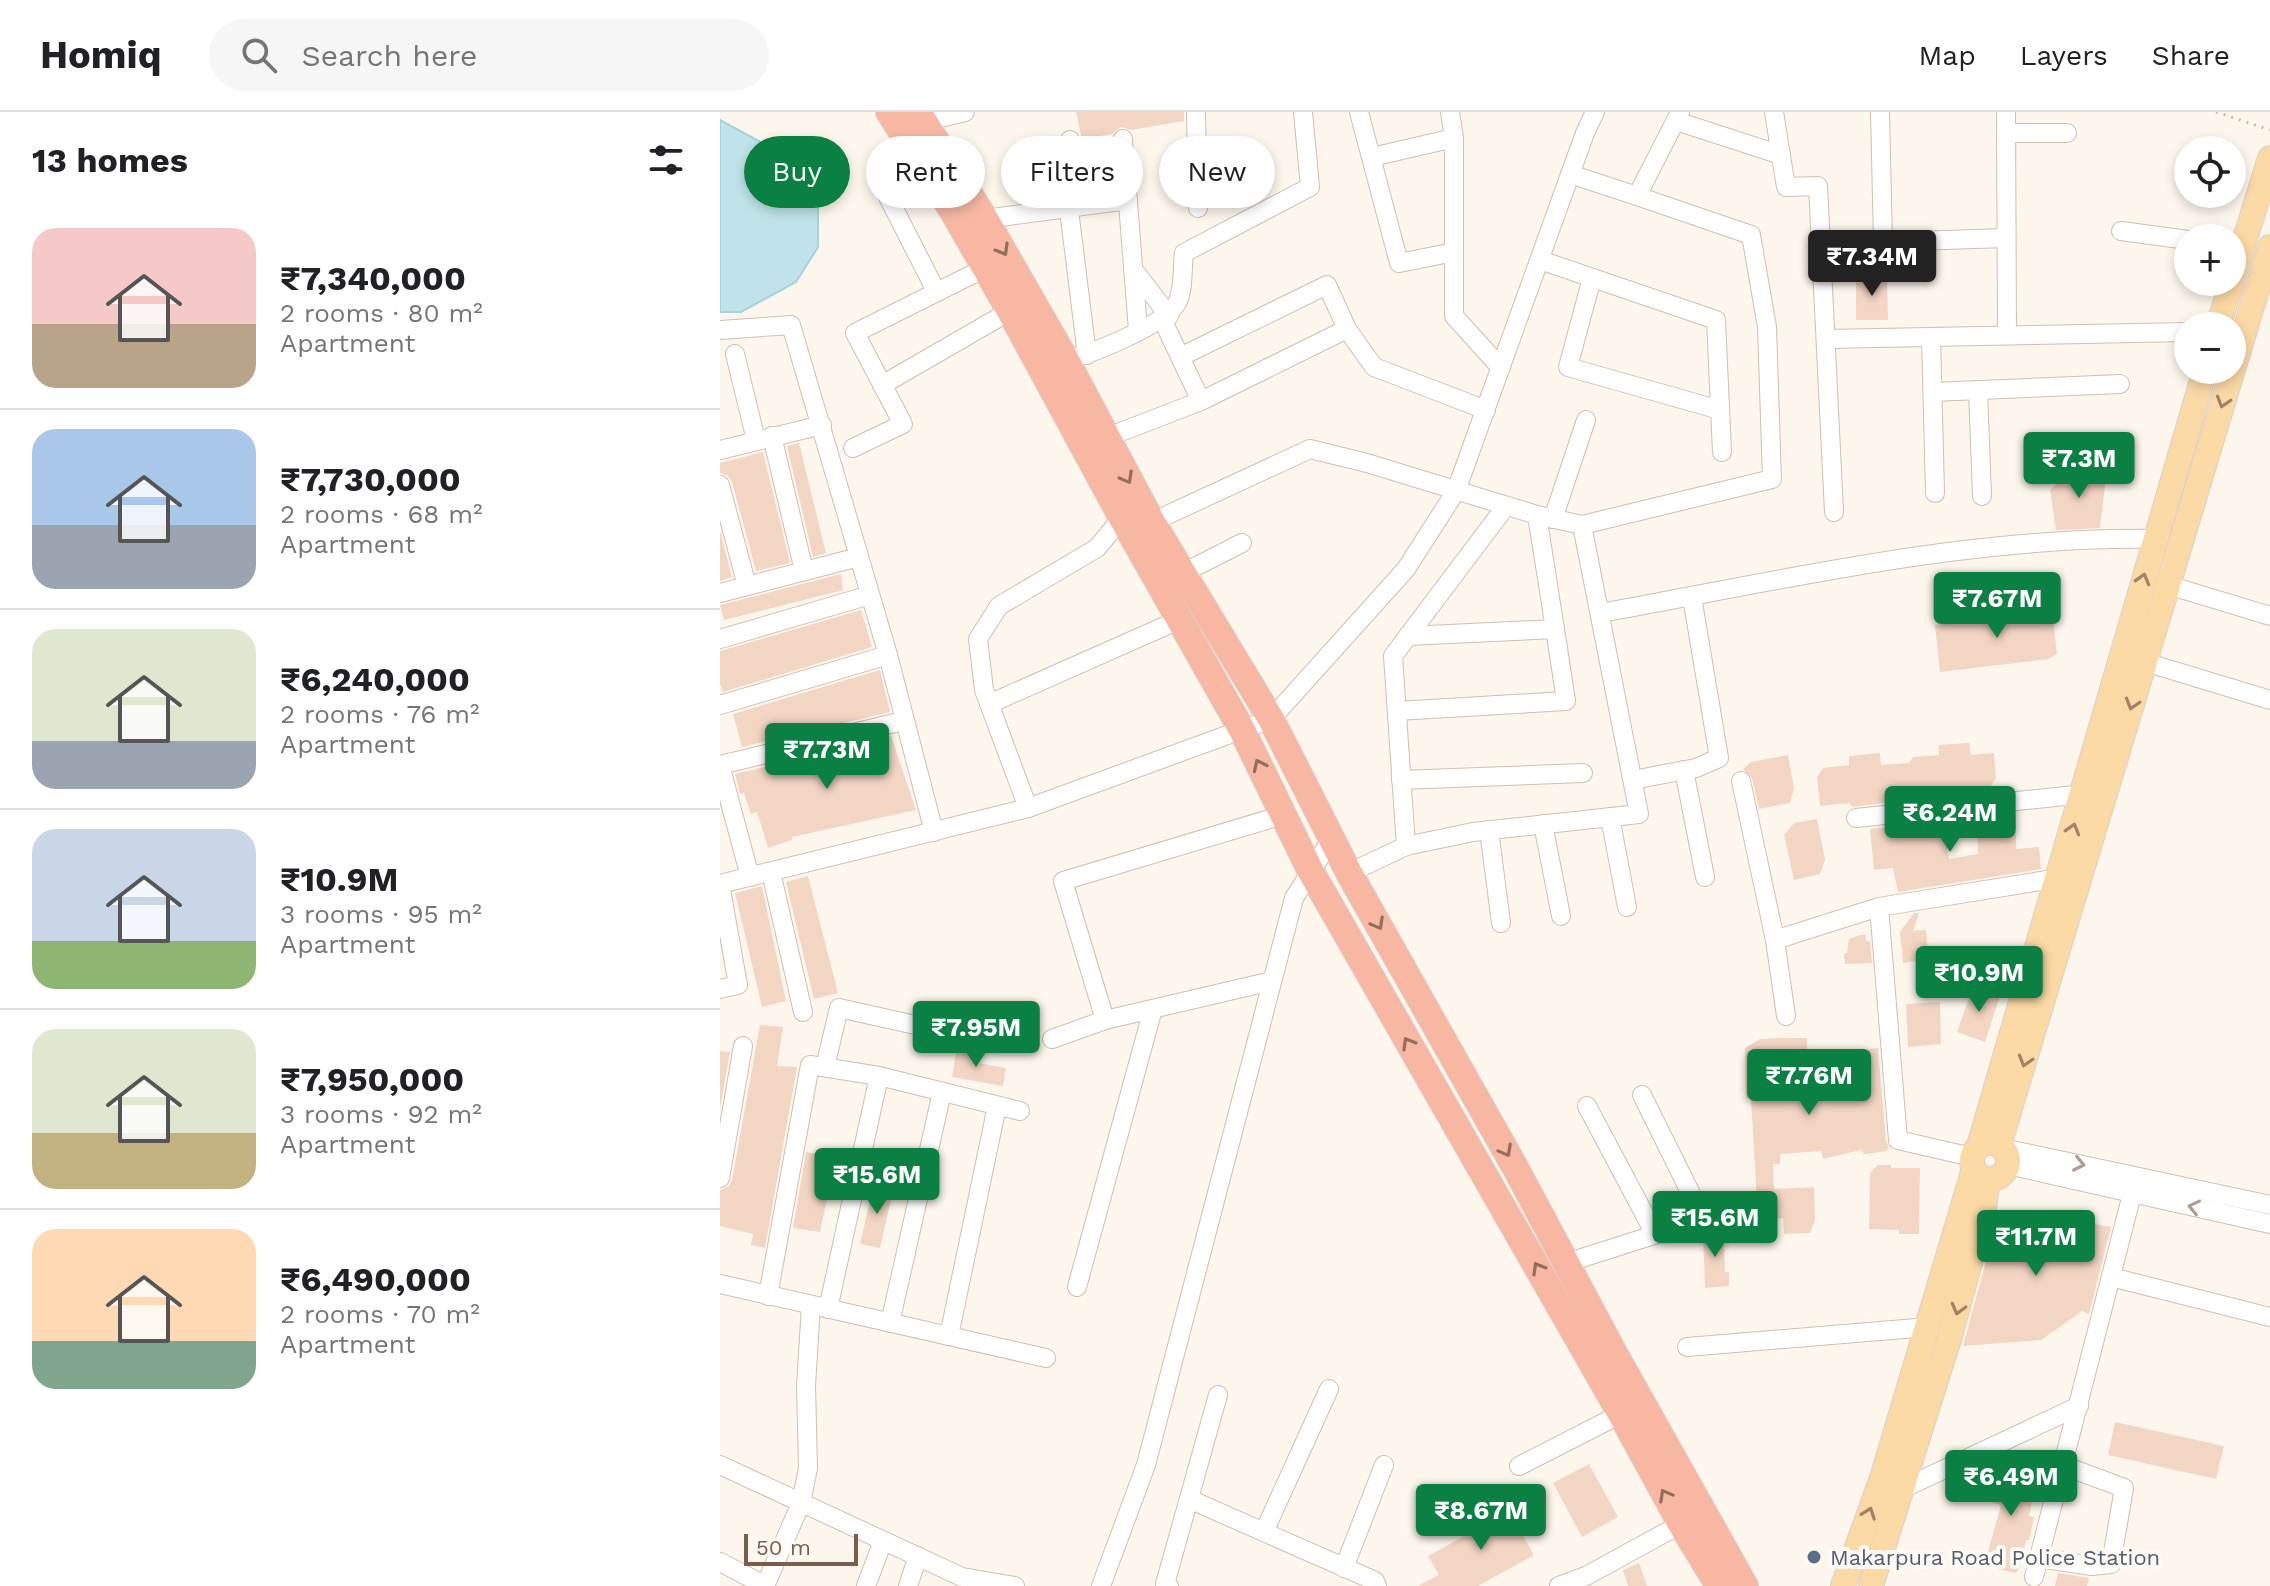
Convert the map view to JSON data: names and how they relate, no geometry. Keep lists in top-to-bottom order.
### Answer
{
  "places": ["Makarpura Road Police Station"],
  "scale_bar": "50 m",
  "page": {
    "header": "Homiq",
    "search": "Search here",
    "nav": ["Map", "Layers", "Share"],
    "heading": "13 homes",
    "map_buttons": ["+", "−"],
    "chip": [
      "Buy",
      "Rent",
      "Filters",
      "New"
    ],
    "list": [
      {
        "name": "₹7,340,000",
        "note": "2 rooms · 80 m² · Apartment"
      },
      {
        "name": "₹7,730,000",
        "note": "2 rooms · 68 m² · Apartment"
      },
      {
        "name": "₹6,240,000",
        "note": "2 rooms · 76 m² · Apartment"
      },
      {
        "name": "₹10.9M",
        "note": "3 rooms · 95 m² · Apartment"
      },
      {
        "name": "₹7,950,000",
        "note": "3 rooms · 92 m² · Apartment"
      },
      {
        "name": "₹6,490,000",
        "note": "2 rooms · 70 m² · Apartment"
      }
    ],
    "price": [
      "₹7.34M",
      "₹7.3M",
      "₹7.67M",
      "₹7.73M",
      "₹6.24M",
      "₹10.9M",
      "₹7.95M",
      "₹7.76M",
      "₹15.6M",
      "₹15.6M",
      "₹11.7M",
      "₹6.49M",
      "₹8.67M"
    ],
    "scale": "50 m"
  }
}
